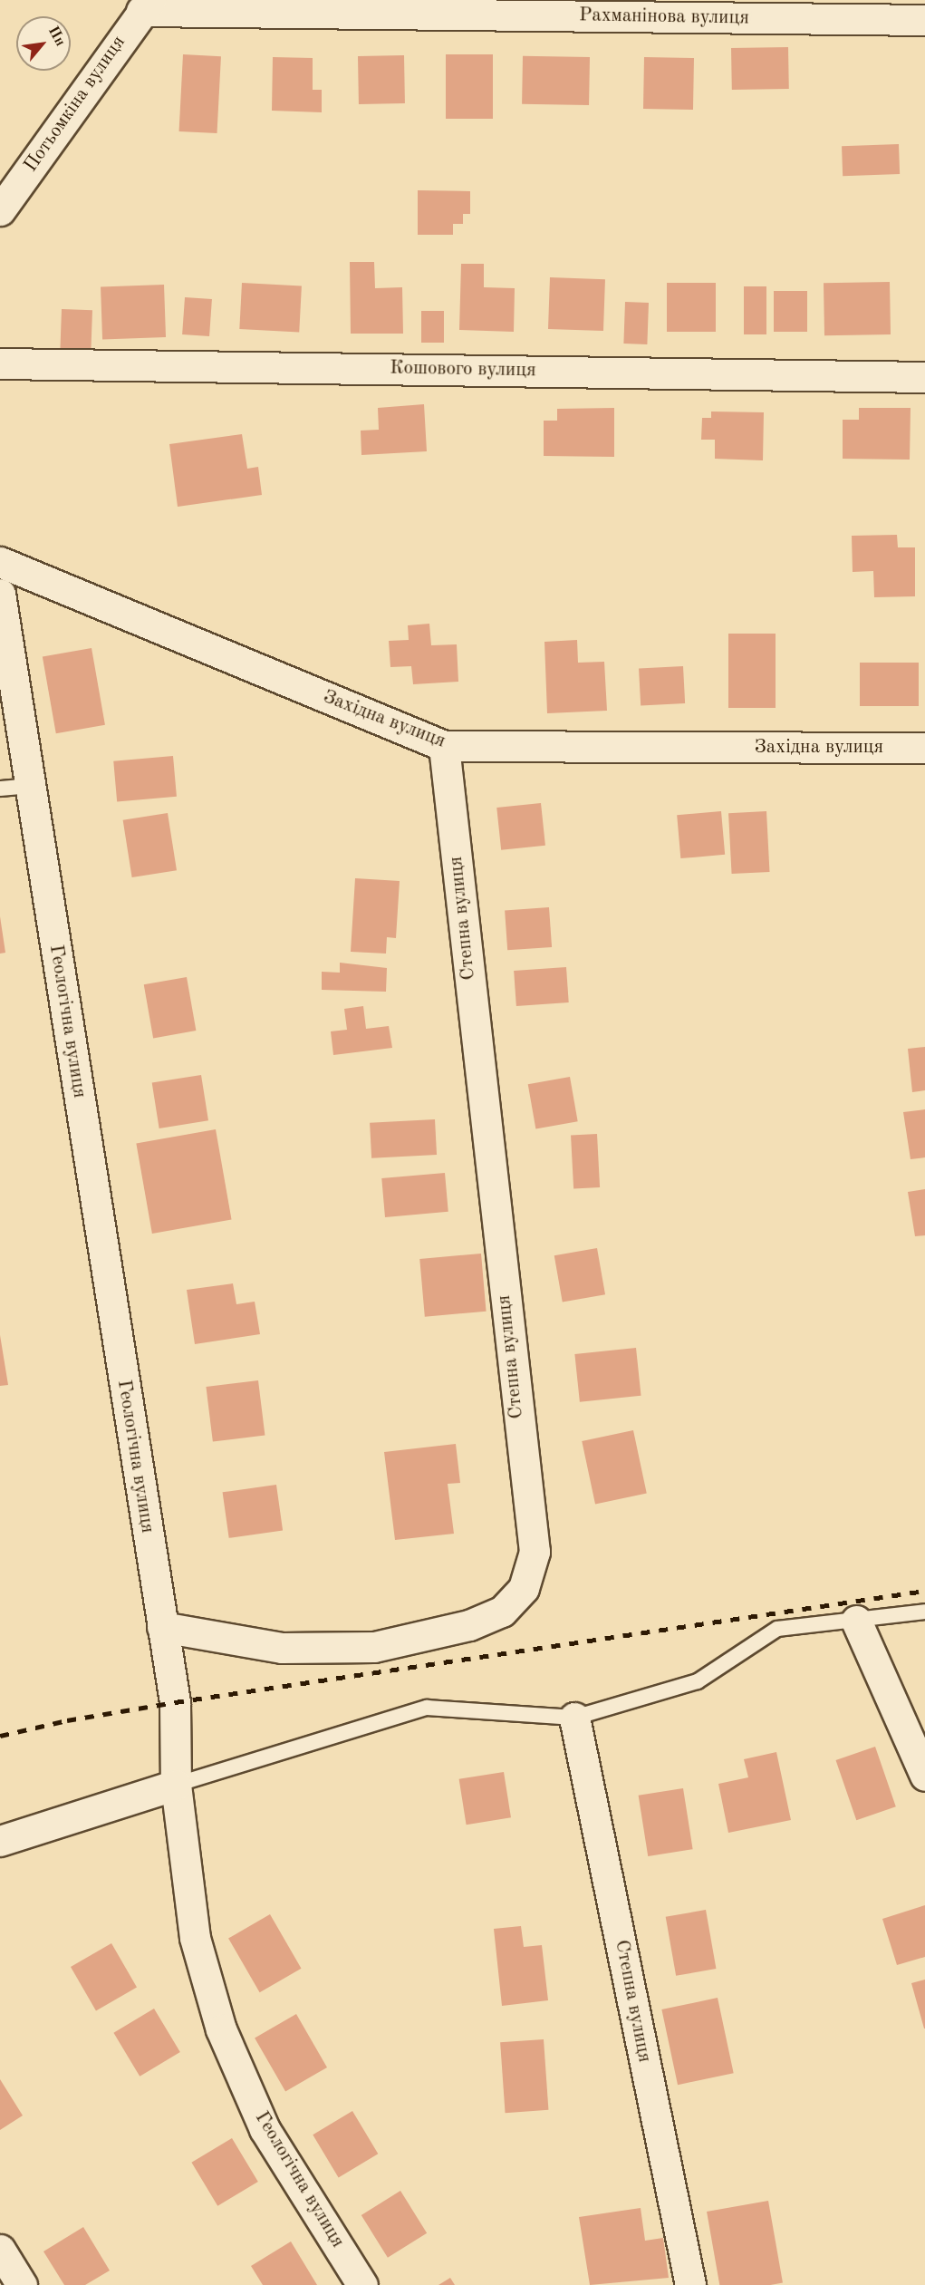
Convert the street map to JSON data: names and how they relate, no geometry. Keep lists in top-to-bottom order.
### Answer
{
  "streets": {
    "street": [
      "Рахманінова вулиця",
      "Потьомкіна вулиця",
      "Кошового вулиця",
      "Західна вулиця",
      "Степна вулиця",
      "Геологічна вулиця"
    ]
  },
  "crossings": [
    ["Рахманінова вулиця", "Потьомкіна вулиця"],
    ["Західна вулиця", "Степна вулиця"],
    ["Степна вулиця", "Геологічна вулиця"]
  ],
  "north": "top right"
}
